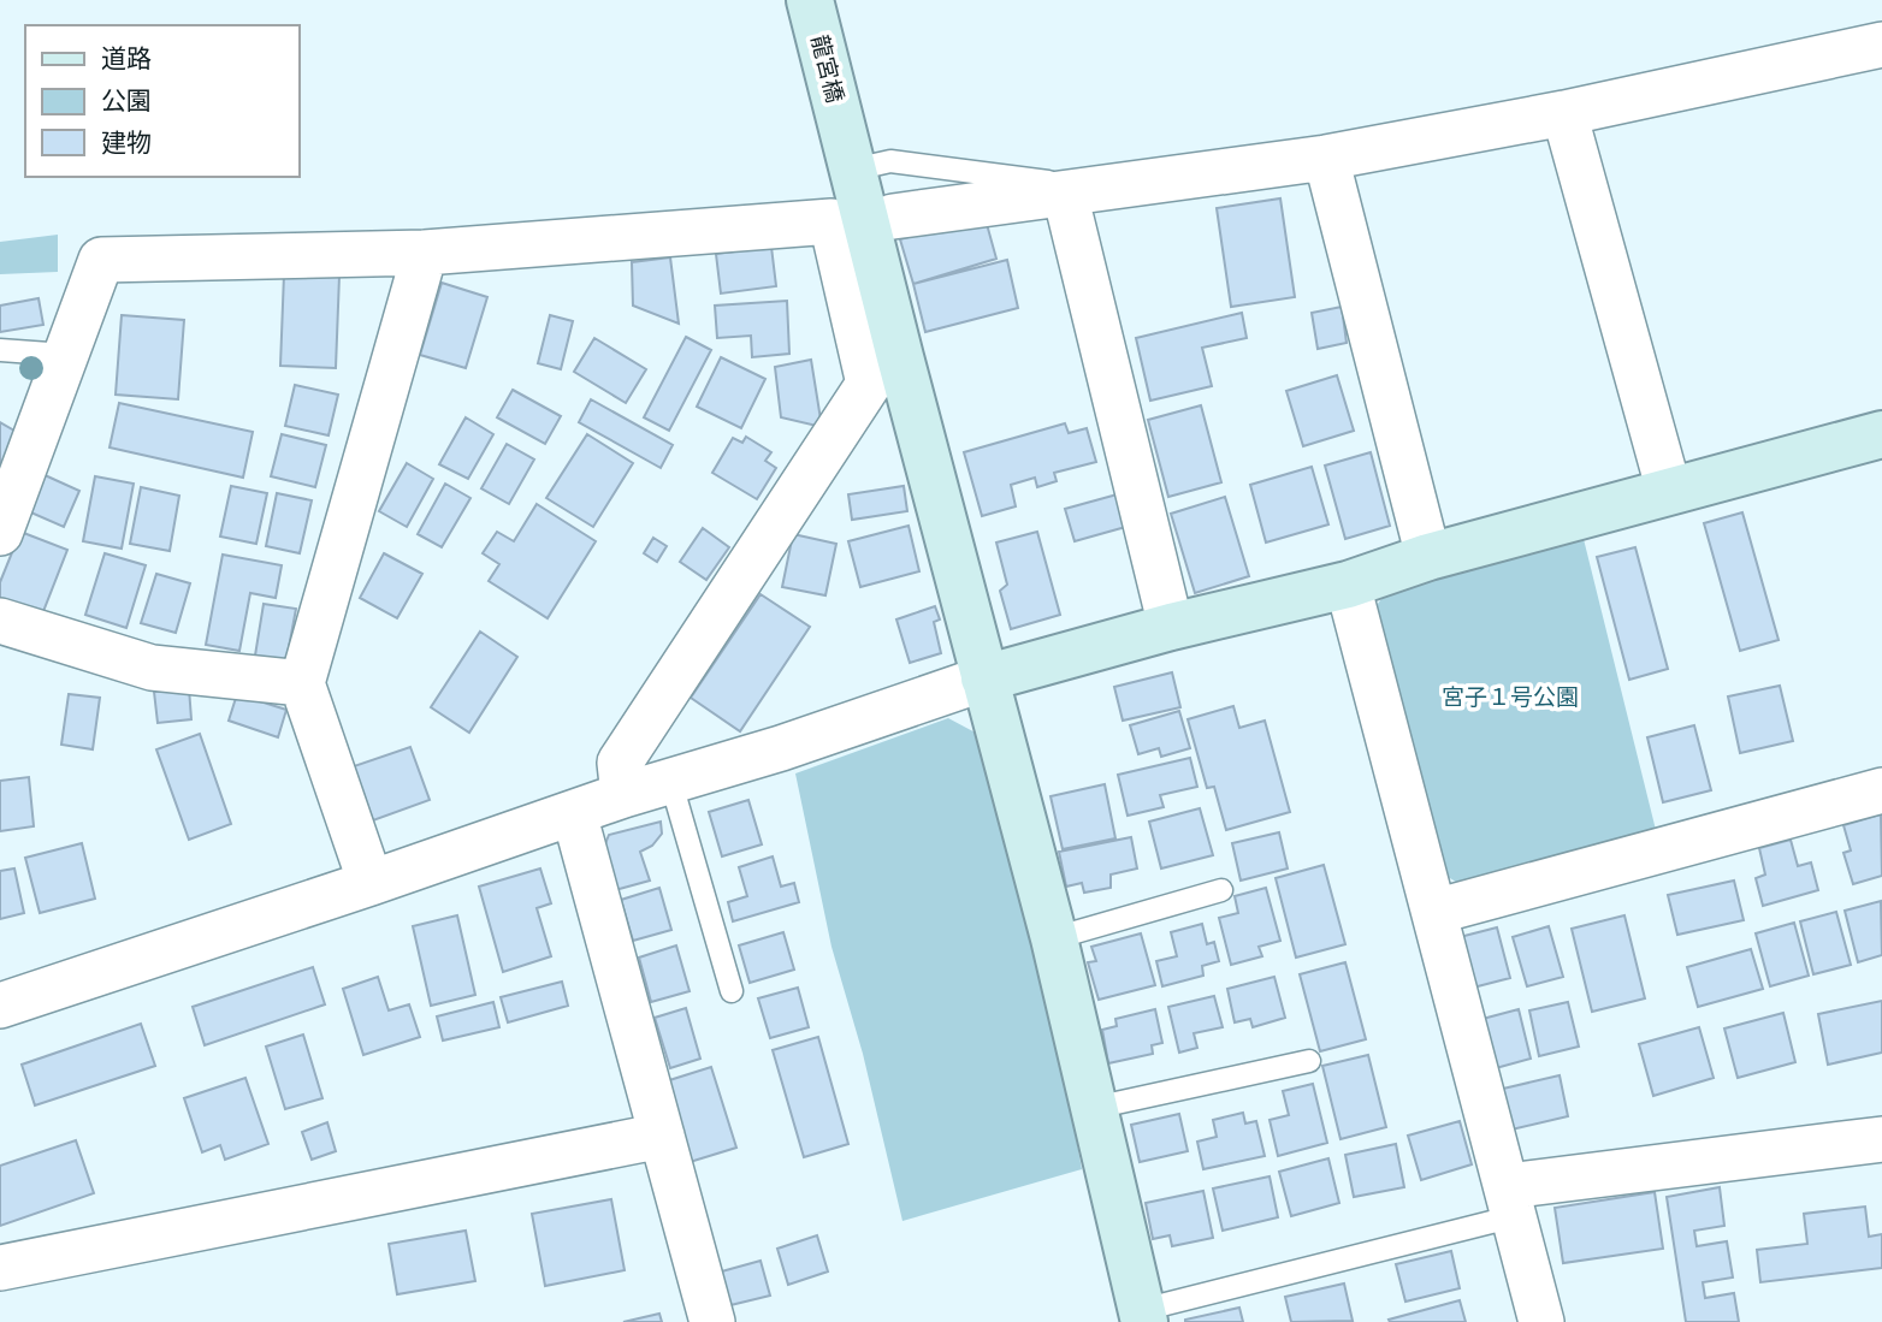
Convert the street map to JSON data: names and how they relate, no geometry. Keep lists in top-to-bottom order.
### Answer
{
  "streets": {
    "street": ["龍宮橋"]
  },
  "parks": ["宮子１号公園"],
  "legend": ["道路", "公園", "建物"]
}
